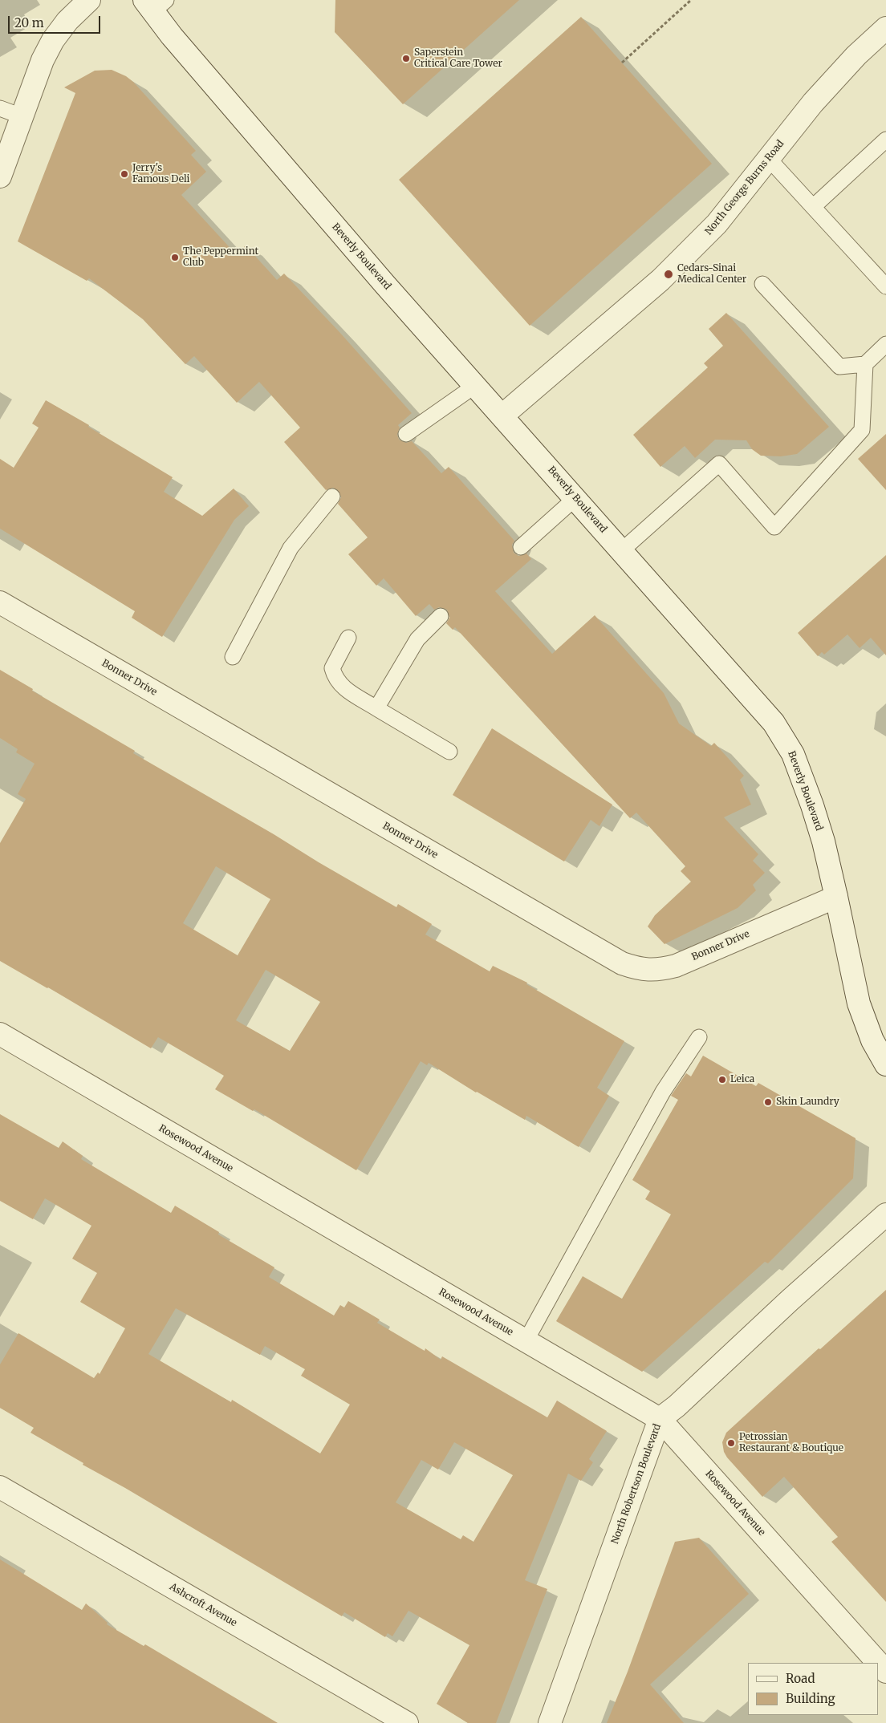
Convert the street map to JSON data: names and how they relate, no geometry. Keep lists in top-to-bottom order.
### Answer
{
  "streets": {
    "street": [
      "North George Burns Road",
      "Beverly Boulevard",
      "Bonner Drive",
      "Rosewood Avenue",
      "North Robertson Boulevard",
      "Ashcroft Avenue"
    ]
  },
  "crossings": [
    ["North George Burns Road", "Beverly Boulevard"],
    ["Beverly Boulevard", "Bonner Drive"],
    ["Rosewood Avenue", "North Robertson Boulevard"]
  ],
  "places": [
    "Saperstein Critical Care Tower",
    "Jerry's Famous Deli",
    "The Peppermint Club",
    "Cedars-Sinai Medical Center",
    "Leica",
    "Skin Laundry",
    "Petrossian Restaurant & Boutique"
  ],
  "legend": ["Road", "Building"],
  "scale_bar": "20 m"
}
